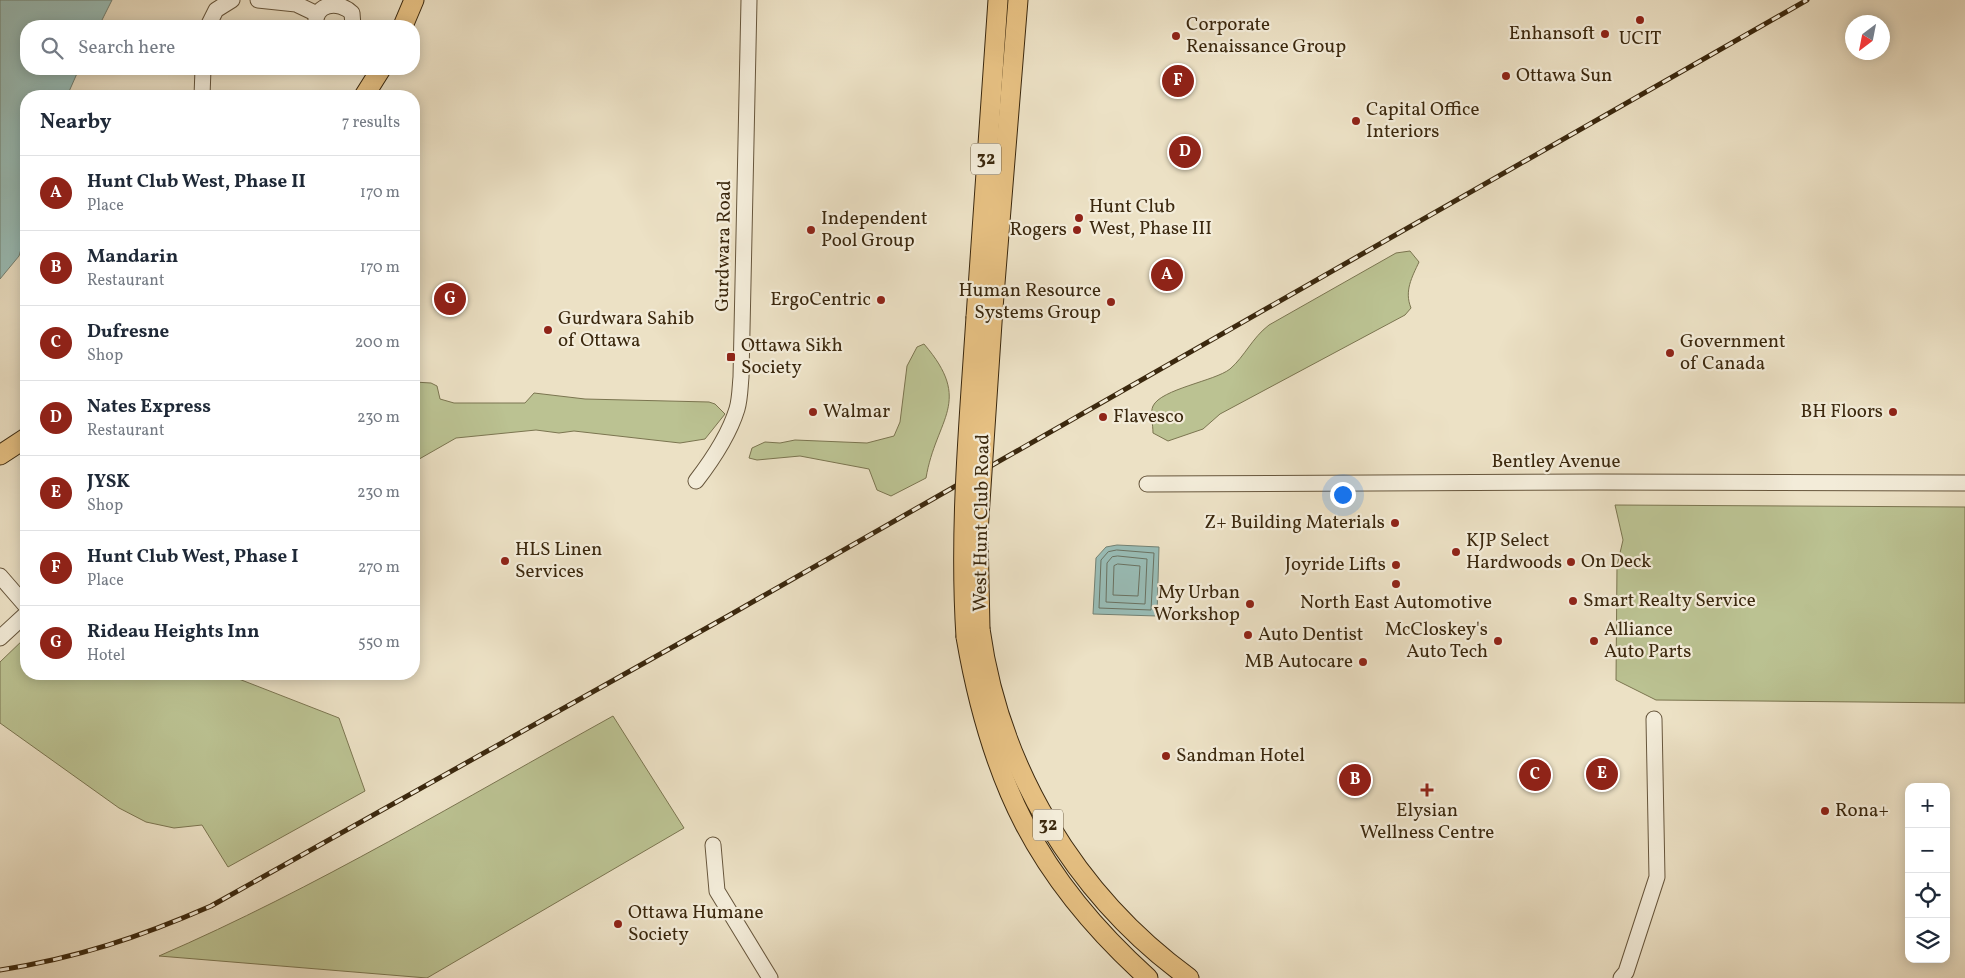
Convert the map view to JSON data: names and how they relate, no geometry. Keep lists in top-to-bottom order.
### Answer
{
  "streets": {
    "main road": ["32", "West Hunt Club Road"],
    "street": ["Gurdwara Road", "Bentley Avenue"]
  },
  "places": {
    "other": [
      "UCIT",
      "Enhansoft",
      "Corporate Renaissance Group",
      "Ottawa Sun",
      "Capital Office Interiors",
      "Hunt Club West, Phase III",
      "Independent Pool Group",
      "Rogers",
      "ErgoCentric",
      "Human Resource Systems Group",
      "Gurdwara Sahib of Ottawa",
      "Government of Canada",
      "Walmar",
      "BH Floors",
      "Flavesco",
      "Z+ Building Materials",
      "KJP Select Hardwoods",
      "HLS Linen Services",
      "On Deck",
      "Joyride Lifts",
      "North East Automotive",
      "Smart Realty Service",
      "My Urban Workshop",
      "Auto Dentist",
      "McCloskey's Auto Tech",
      "Alliance Auto Parts",
      "MB Autocare",
      "Sandman Hotel",
      "Rona+",
      "Ottawa Humane Society"
    ],
    "transit": ["Ottawa Sikh Society"],
    "health": ["Elysian Wellness Centre"]
  },
  "north": "bottom left",
  "page": {
    "search": "Search here",
    "pins": [
      "F",
      "D",
      "A",
      "G",
      "E",
      "C",
      "B"
    ],
    "heading": ["Nearby", "7 results"],
    "list": [
      {
        "mark": "A",
        "name": "Hunt Club West, Phase II",
        "note": "Place",
        "value": "170 m"
      },
      {
        "mark": "B",
        "name": "Mandarin",
        "note": "Restaurant",
        "value": "170 m"
      },
      {
        "mark": "C",
        "name": "Dufresne",
        "note": "Shop",
        "value": "200 m"
      },
      {
        "mark": "D",
        "name": "Nates Express",
        "note": "Restaurant",
        "value": "230 m"
      },
      {
        "mark": "E",
        "name": "JYSK",
        "note": "Shop",
        "value": "230 m"
      },
      {
        "mark": "F",
        "name": "Hunt Club West, Phase I",
        "note": "Place",
        "value": "270 m"
      },
      {
        "mark": "G",
        "name": "Rideau Heights Inn",
        "note": "Hotel",
        "value": "550 m"
      }
    ],
    "map_buttons": ["+", "−"]
  }
}
